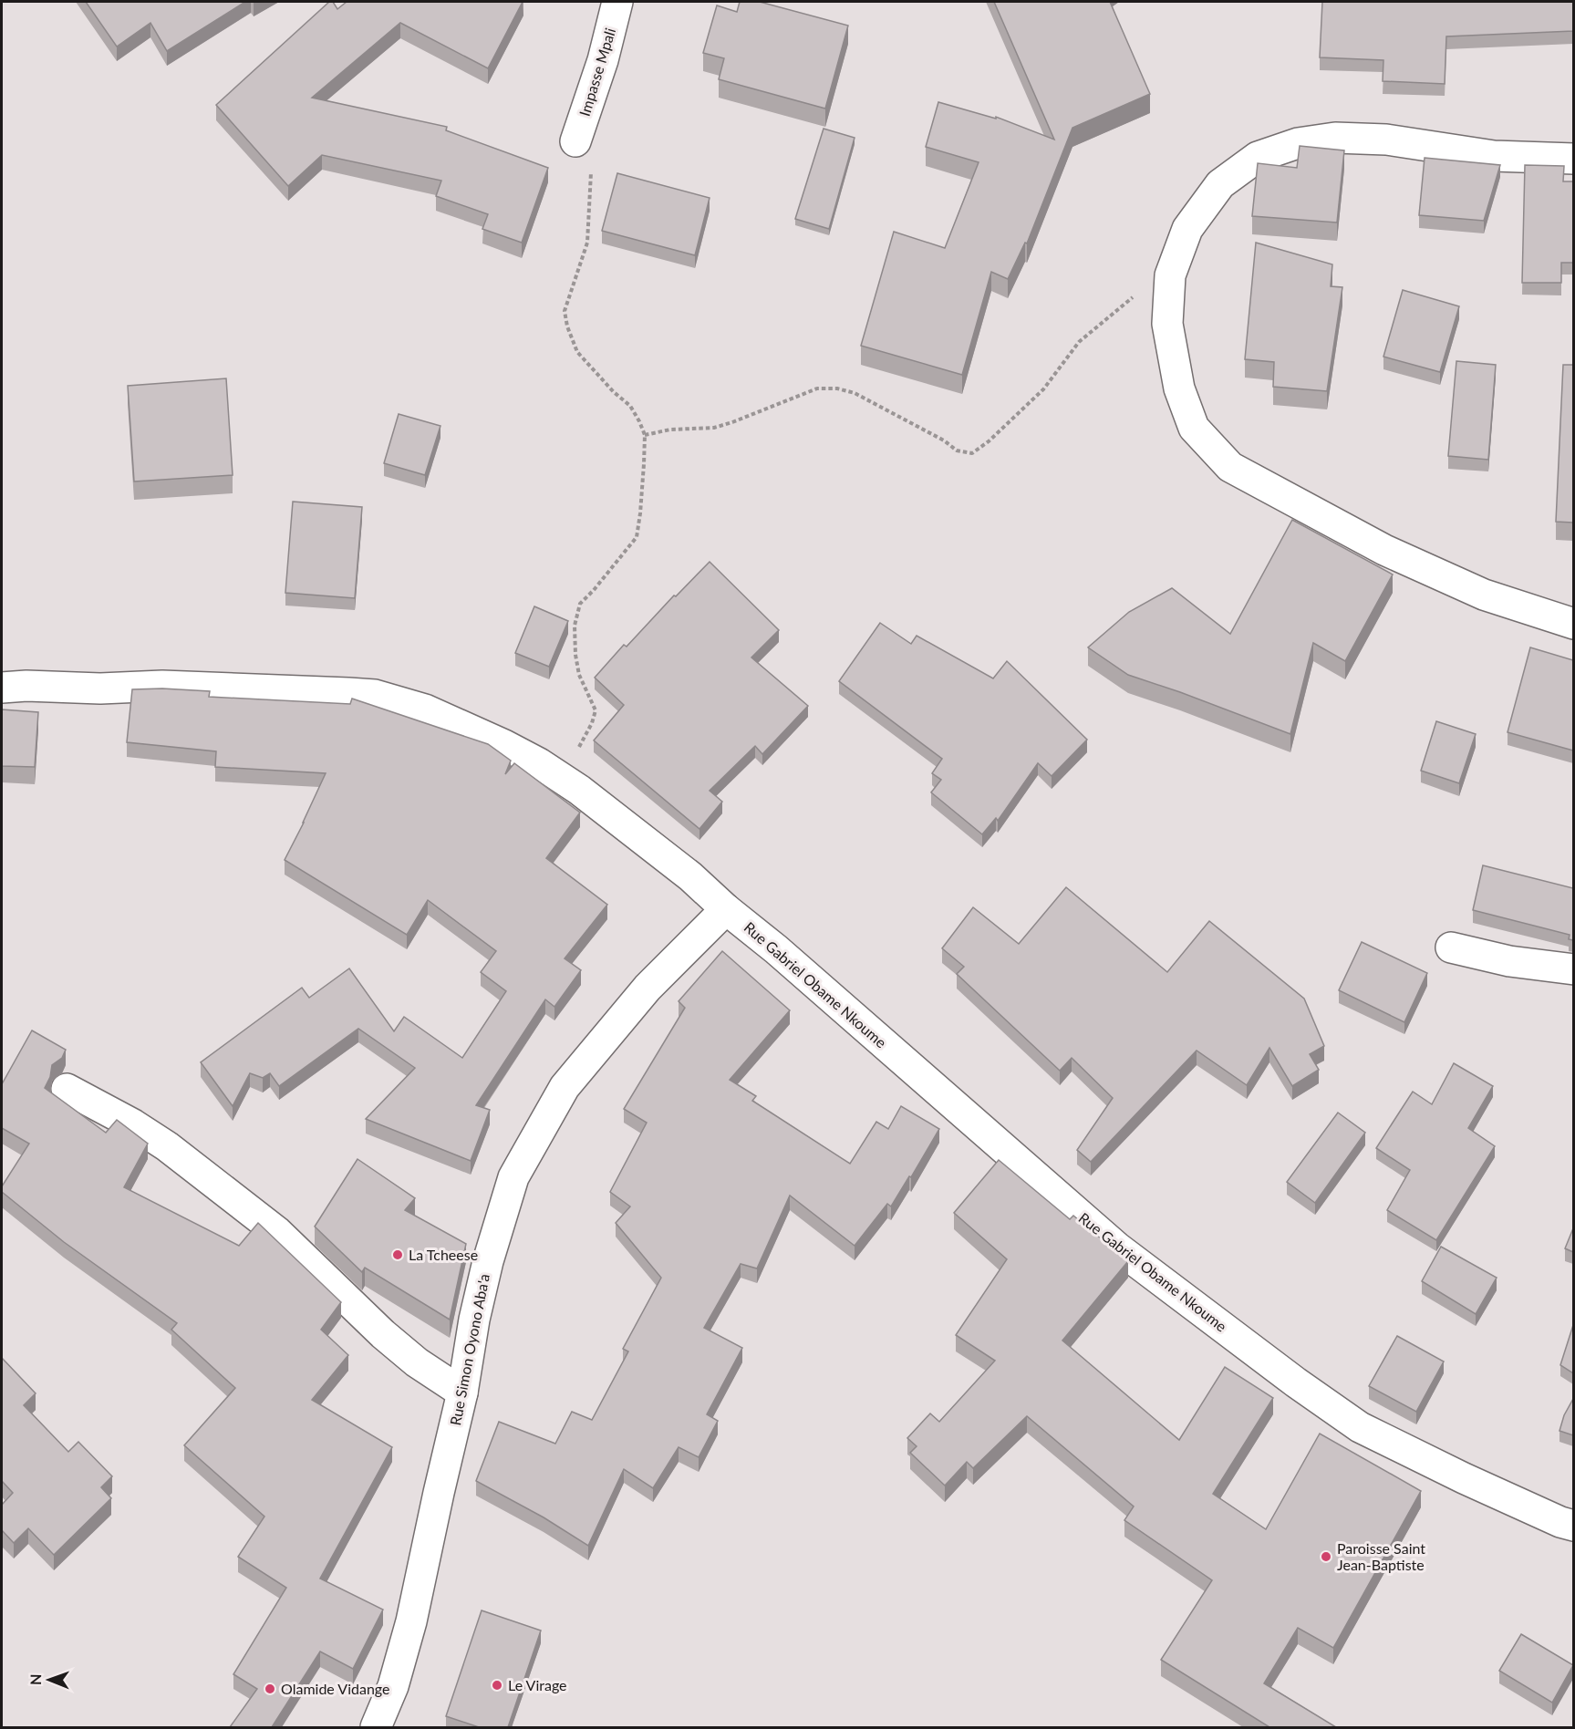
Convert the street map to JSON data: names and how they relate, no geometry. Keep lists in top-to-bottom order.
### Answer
{
  "streets": {
    "street": ["Impasse Mpali", "Rue Gabriel Obame Nkoume", "Rue Simon Oyono Aba'a"]
  },
  "crossings": [
    ["Rue Gabriel Obame Nkoume", "Rue Simon Oyono Aba'a"]
  ],
  "places": [
    "La Tcheese",
    "Paroisse Saint Jean-Baptiste",
    "Le Virage",
    "Olamide Vidange"
  ],
  "north": "left"
}
